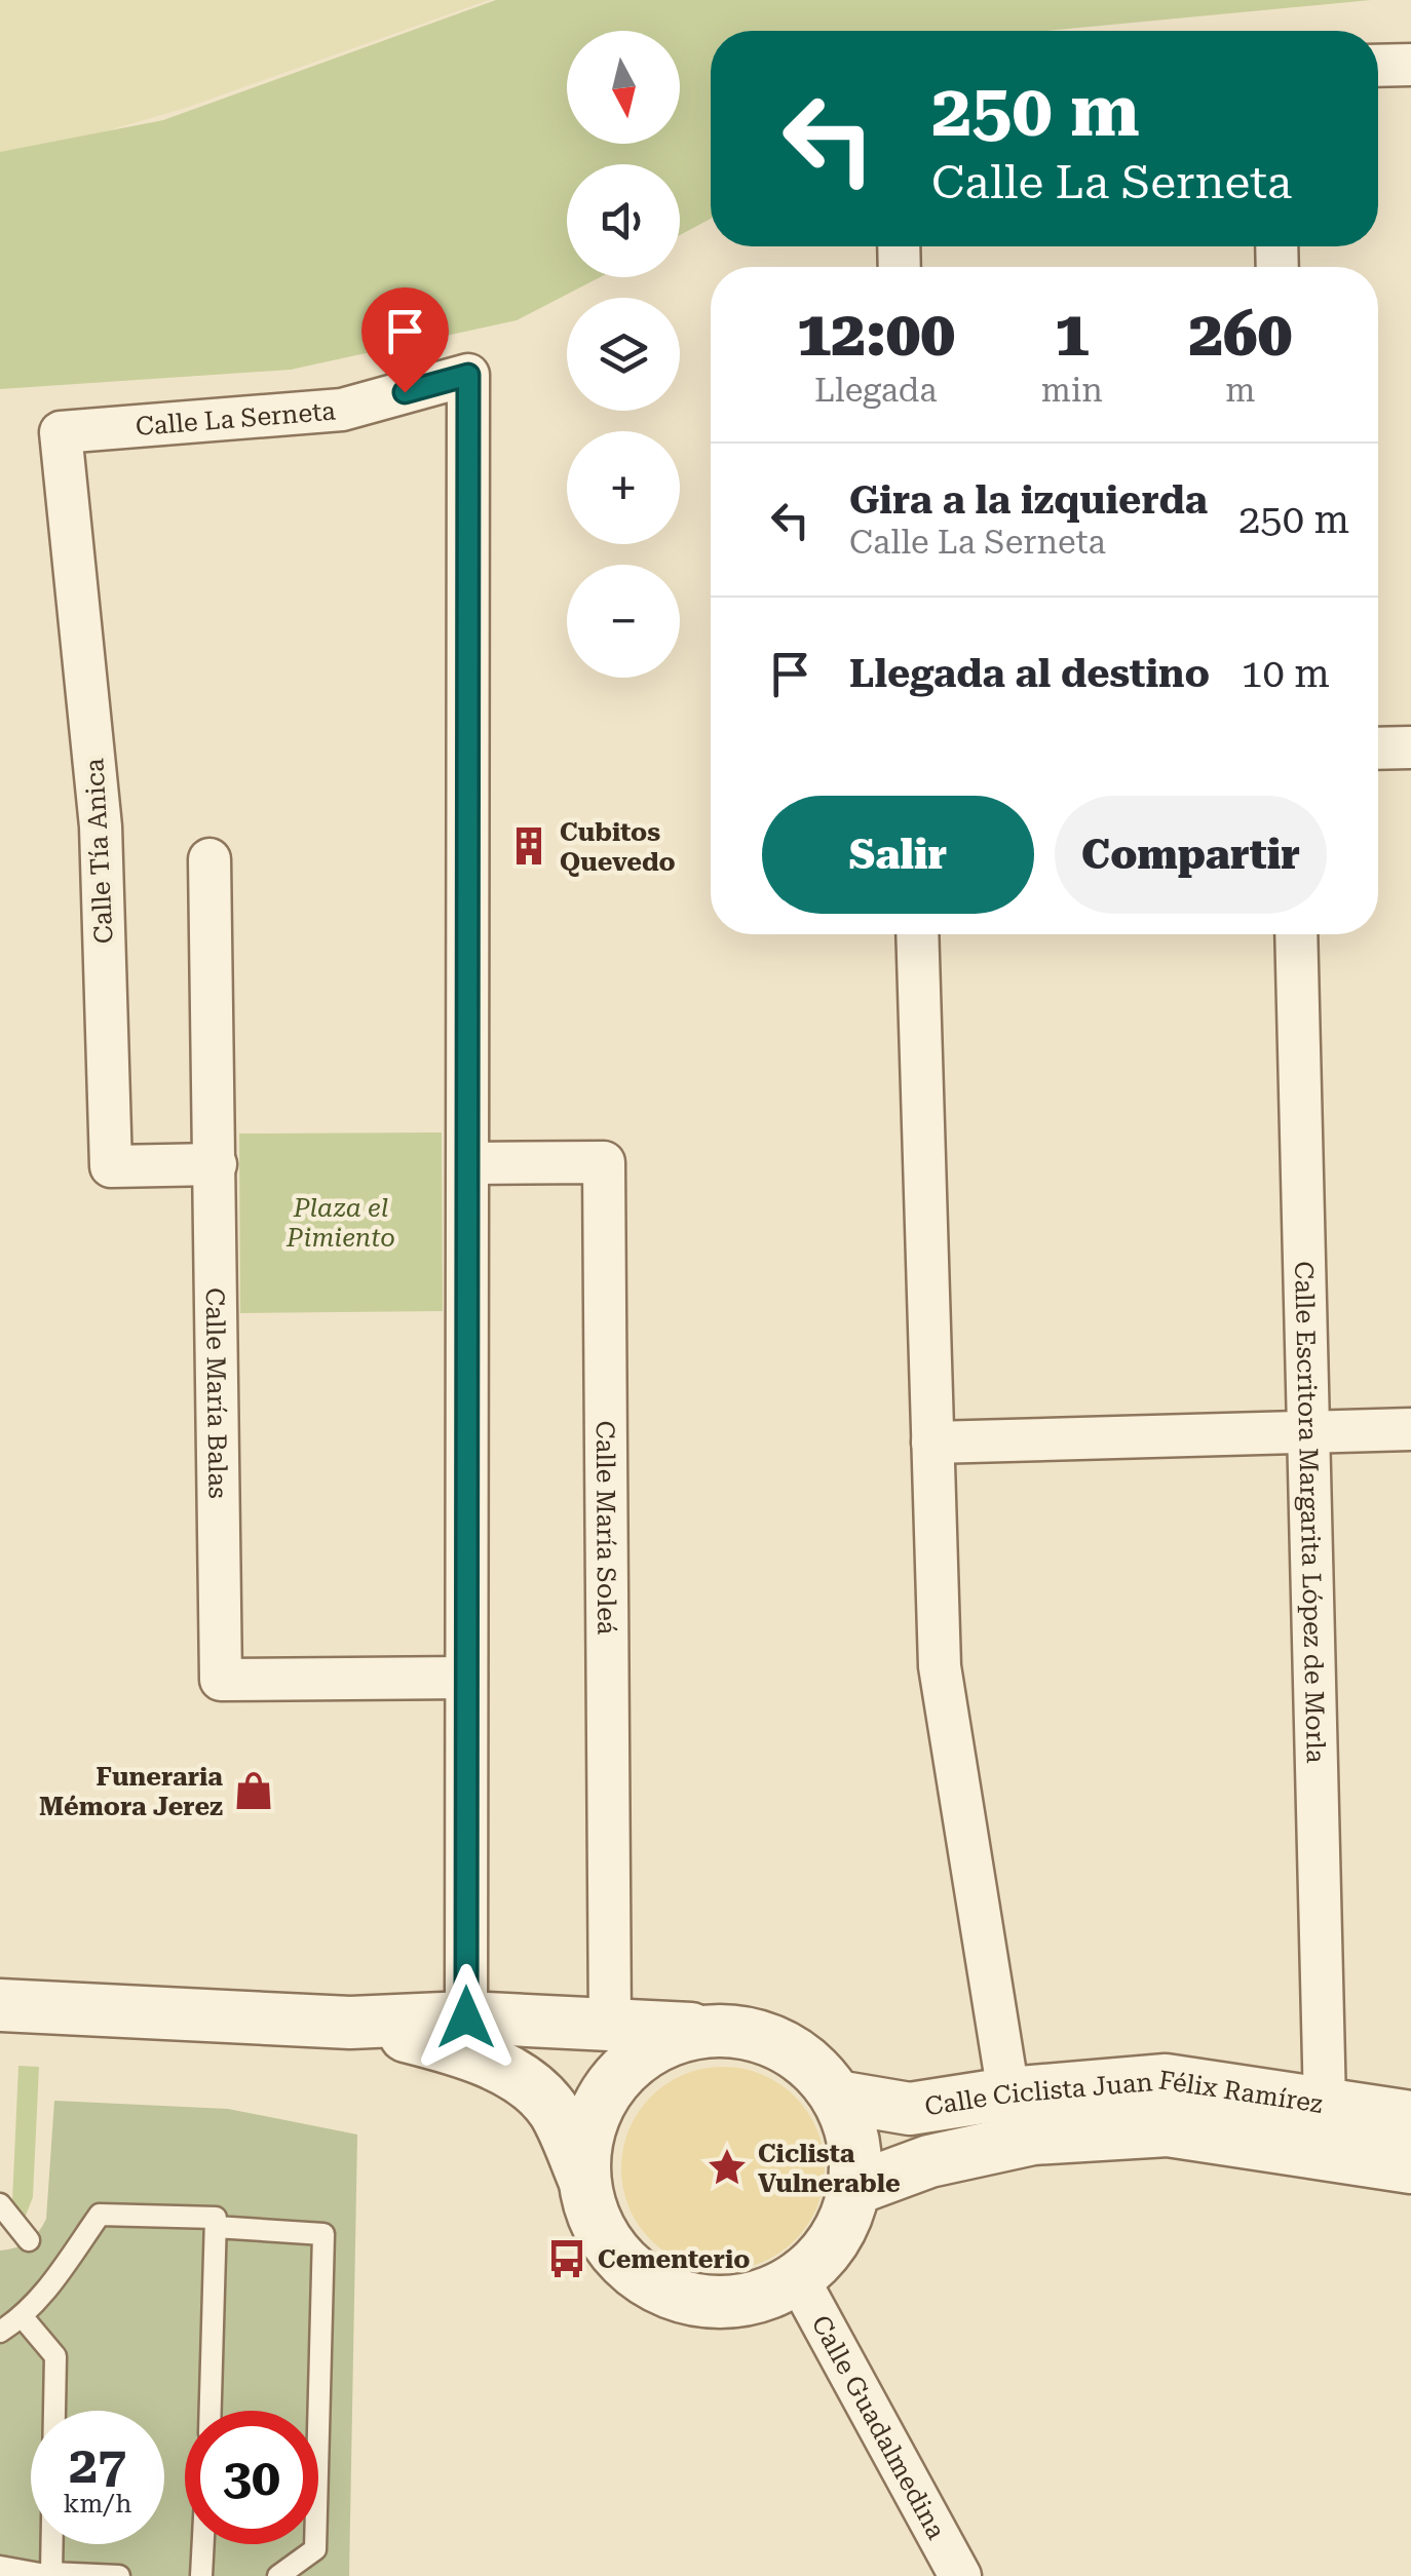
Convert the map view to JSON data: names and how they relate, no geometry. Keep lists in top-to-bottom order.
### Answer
{
  "streets": {
    "street": [
      "Calle La Serneta",
      "Calle Tía Anica",
      "Calle María Balas",
      "Calle Escritora Margarita López de Morla",
      "Calle María Soleá",
      "Calle Ciclista Juan Félix Ramírez",
      "Calle Guadalmedina"
    ]
  },
  "crossings": [
    ["Calle La Serneta", "Calle Tía Anica"],
    ["Calle La Serneta", "Calle María Soleá"],
    ["Calle Tía Anica", "Calle María Balas"],
    ["Calle Escritora Margarita López de Morla", "Calle Ciclista Juan Félix Ramírez"],
    ["Calle Ciclista Juan Félix Ramírez", "Calle Guadalmedina"]
  ],
  "parks": ["Plaza el Pimiento"],
  "places": {
    "building": ["Cubitos Quevedo"],
    "shop": ["Funeraria Mémora Jerez"],
    "place": ["Ciclista Vulnerable"],
    "bus stop": ["Cementerio"]
  },
  "north": "bottom",
  "page": {
    "map_buttons": ["+", "−"],
    "turn": ["250 m", "Calle La Serneta"],
    "eta": [
      "12:00",
      "Llegada",
      "1",
      "min",
      "260",
      "m"
    ],
    "list": [
      {
        "name": "Gira a la izquierda",
        "note": "Calle La Serneta",
        "value": "250 m"
      },
      {
        "name": "Llegada al destino",
        "value": "10 m"
      }
    ],
    "buttons": ["Salir", "Compartir"],
    "speed": "27 km/h",
    "limit": "30"
  }
}
